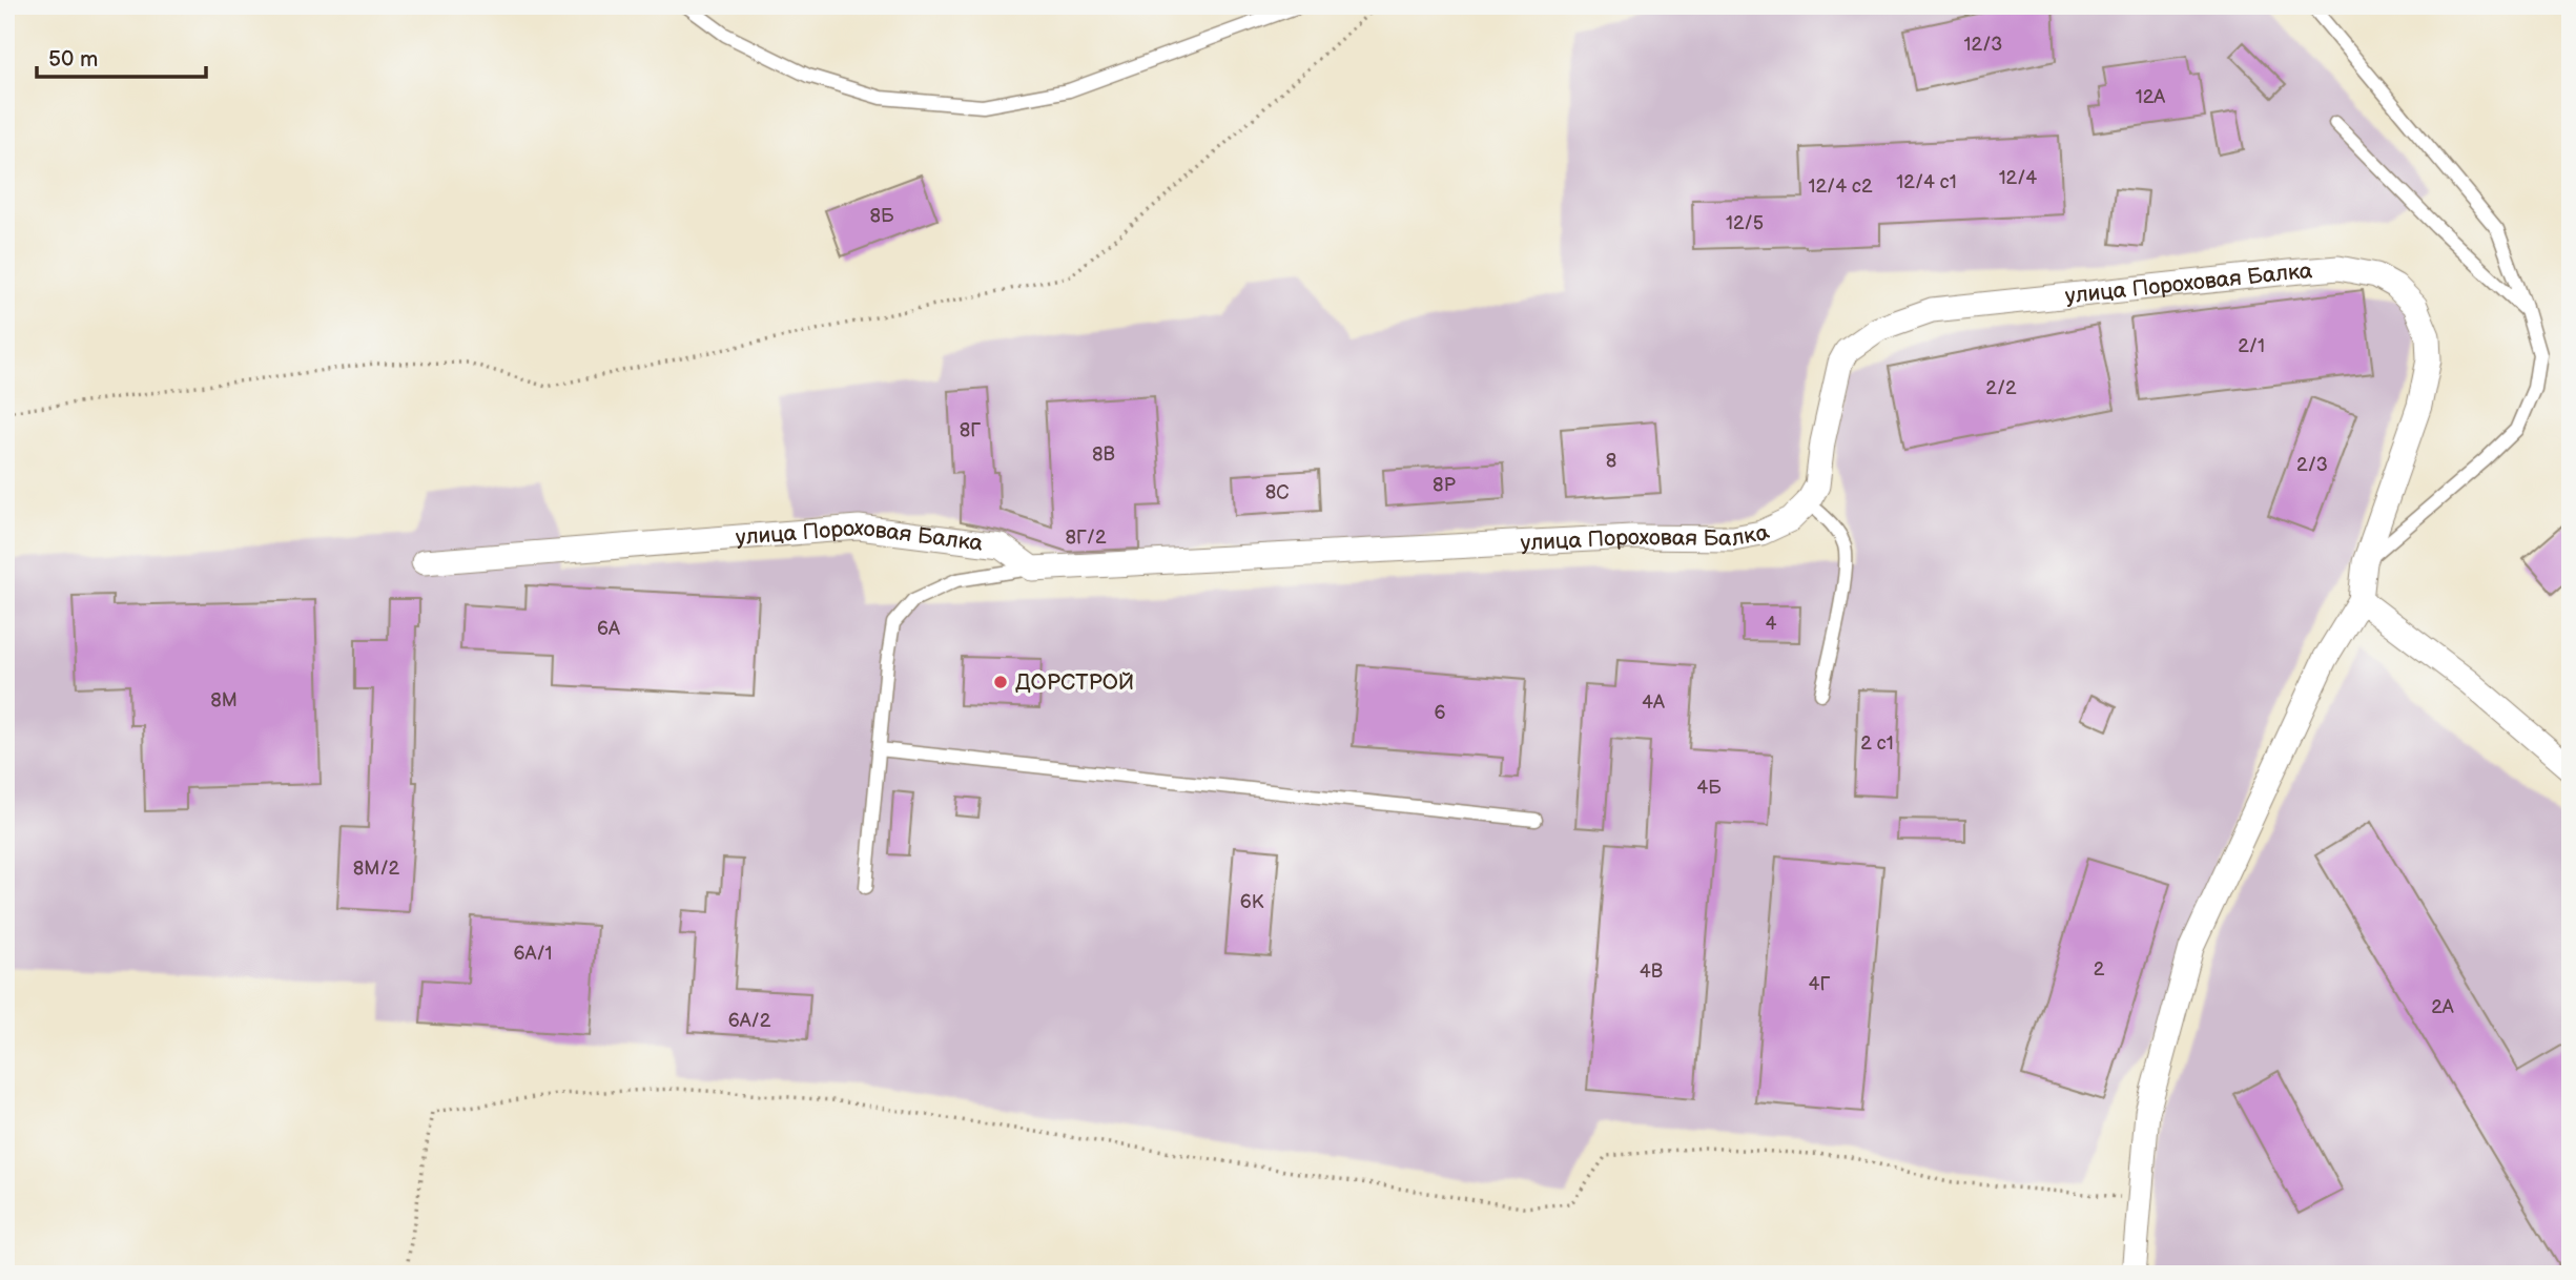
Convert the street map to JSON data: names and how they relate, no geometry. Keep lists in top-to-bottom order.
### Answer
{
  "streets": {
    "street": ["улица Пороховая Балка"]
  },
  "places": ["ДОРСТРОЙ"],
  "house_numbers": [
    "12/3",
    "12А",
    "12/4",
    "12/4 с1",
    "12/4 с2",
    "8Б",
    "12/5",
    "2/1",
    "2/2",
    "8Г",
    "8В",
    "8",
    "2/3",
    "8Р",
    "8С",
    "8Г/2",
    "4",
    "6А",
    "8М",
    "4А",
    "6",
    "2 с1",
    "4Б",
    "8М/2",
    "6К",
    "6А/1",
    "2",
    "4В",
    "4Г",
    "2А",
    "6А/2"
  ],
  "scale_bar": "50 m"
}
